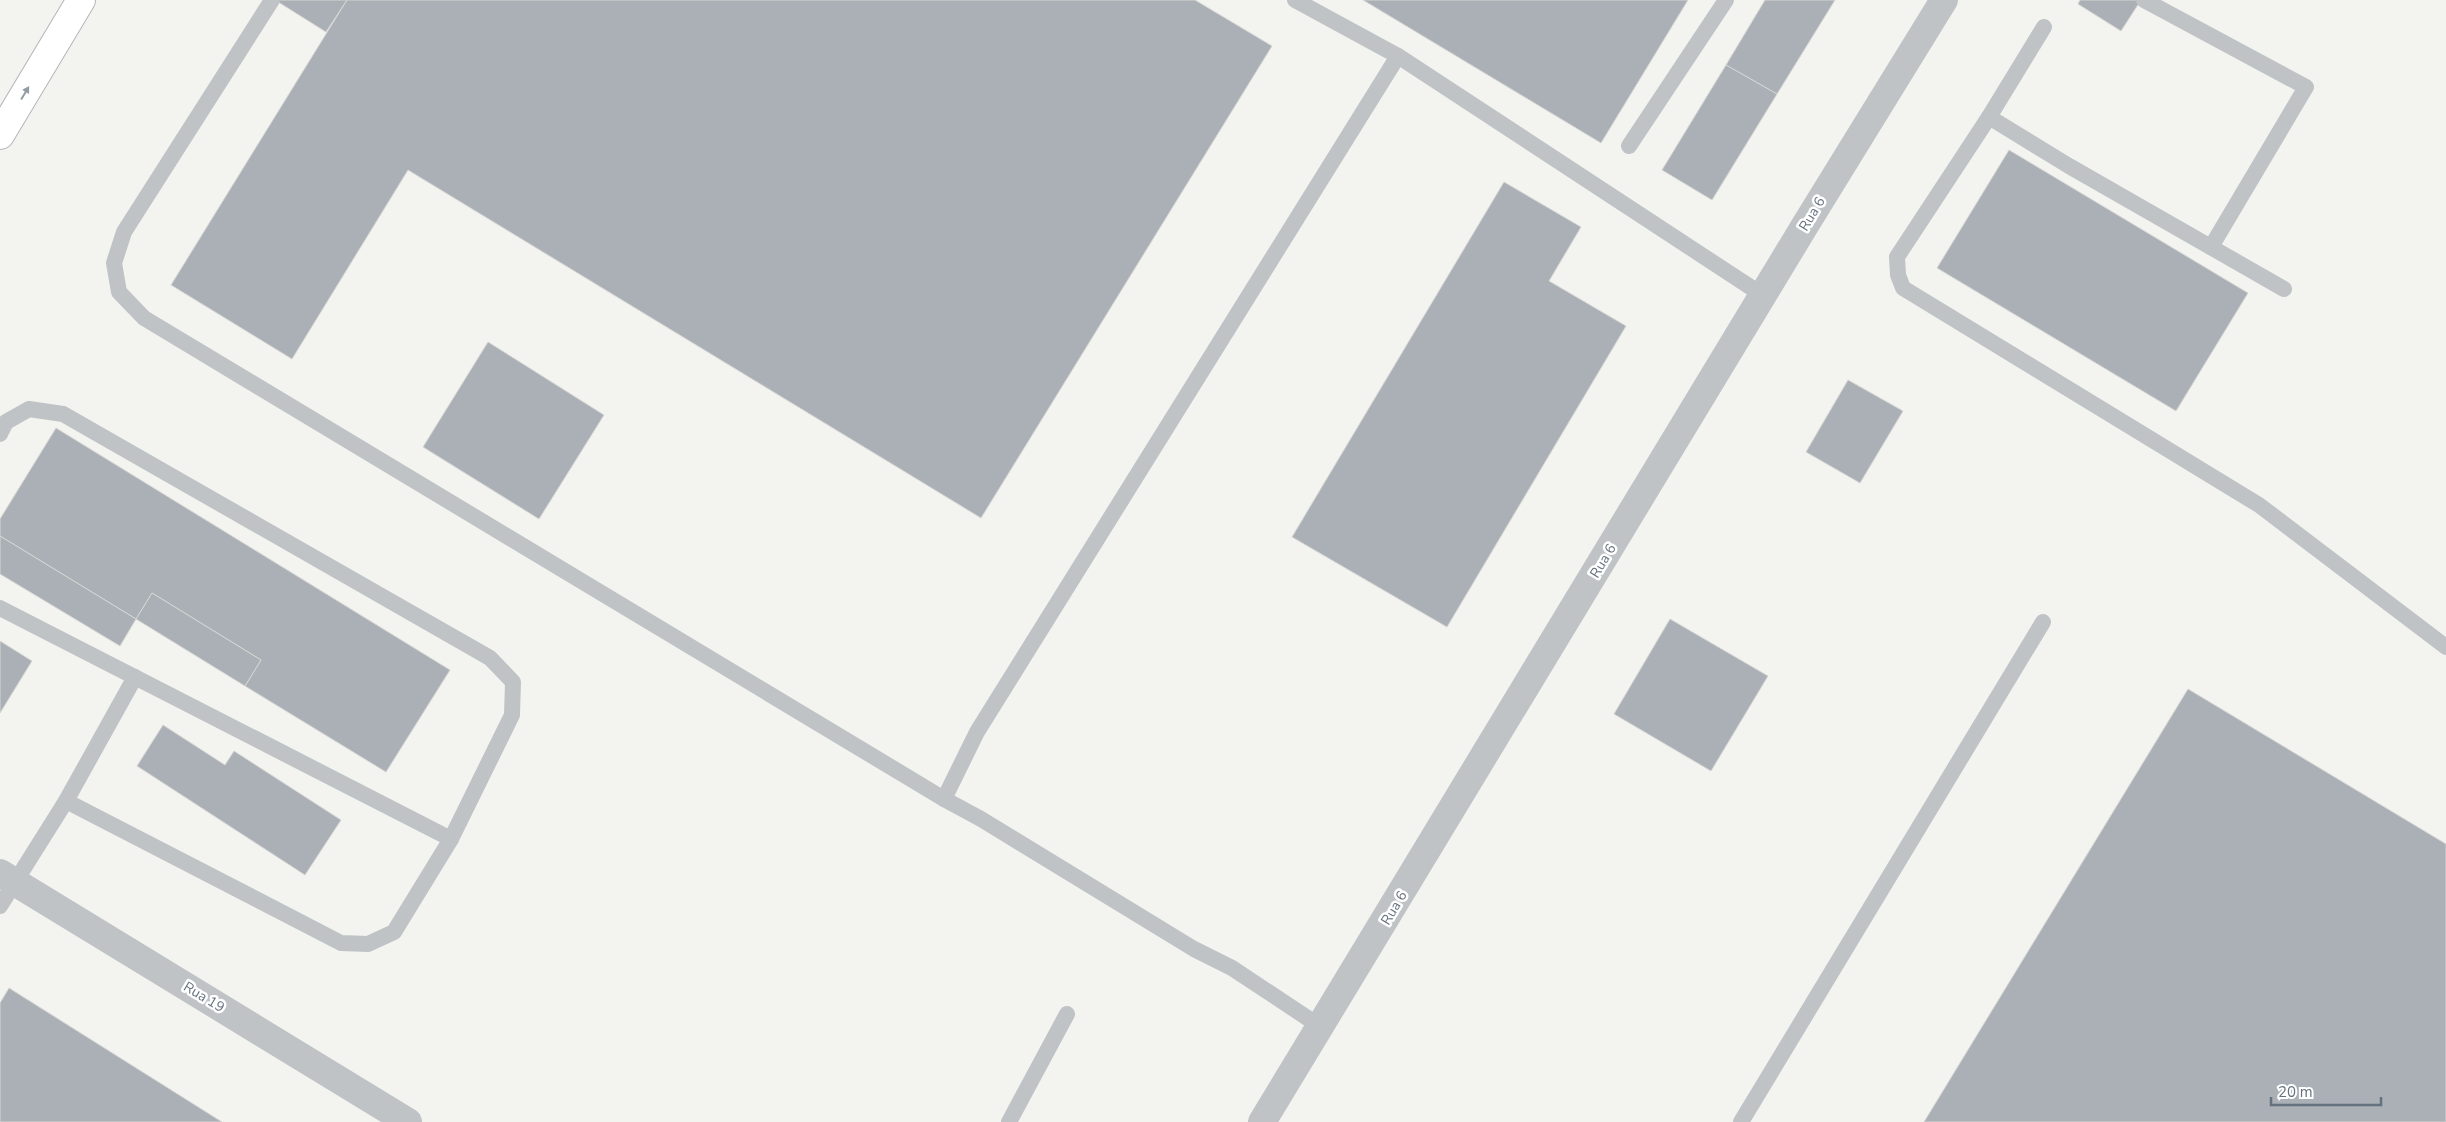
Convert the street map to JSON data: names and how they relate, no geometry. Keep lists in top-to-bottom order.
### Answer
{
  "streets": {
    "street": ["Rua 6", "Rua 19"]
  },
  "scale_bar": "20 m"
}
